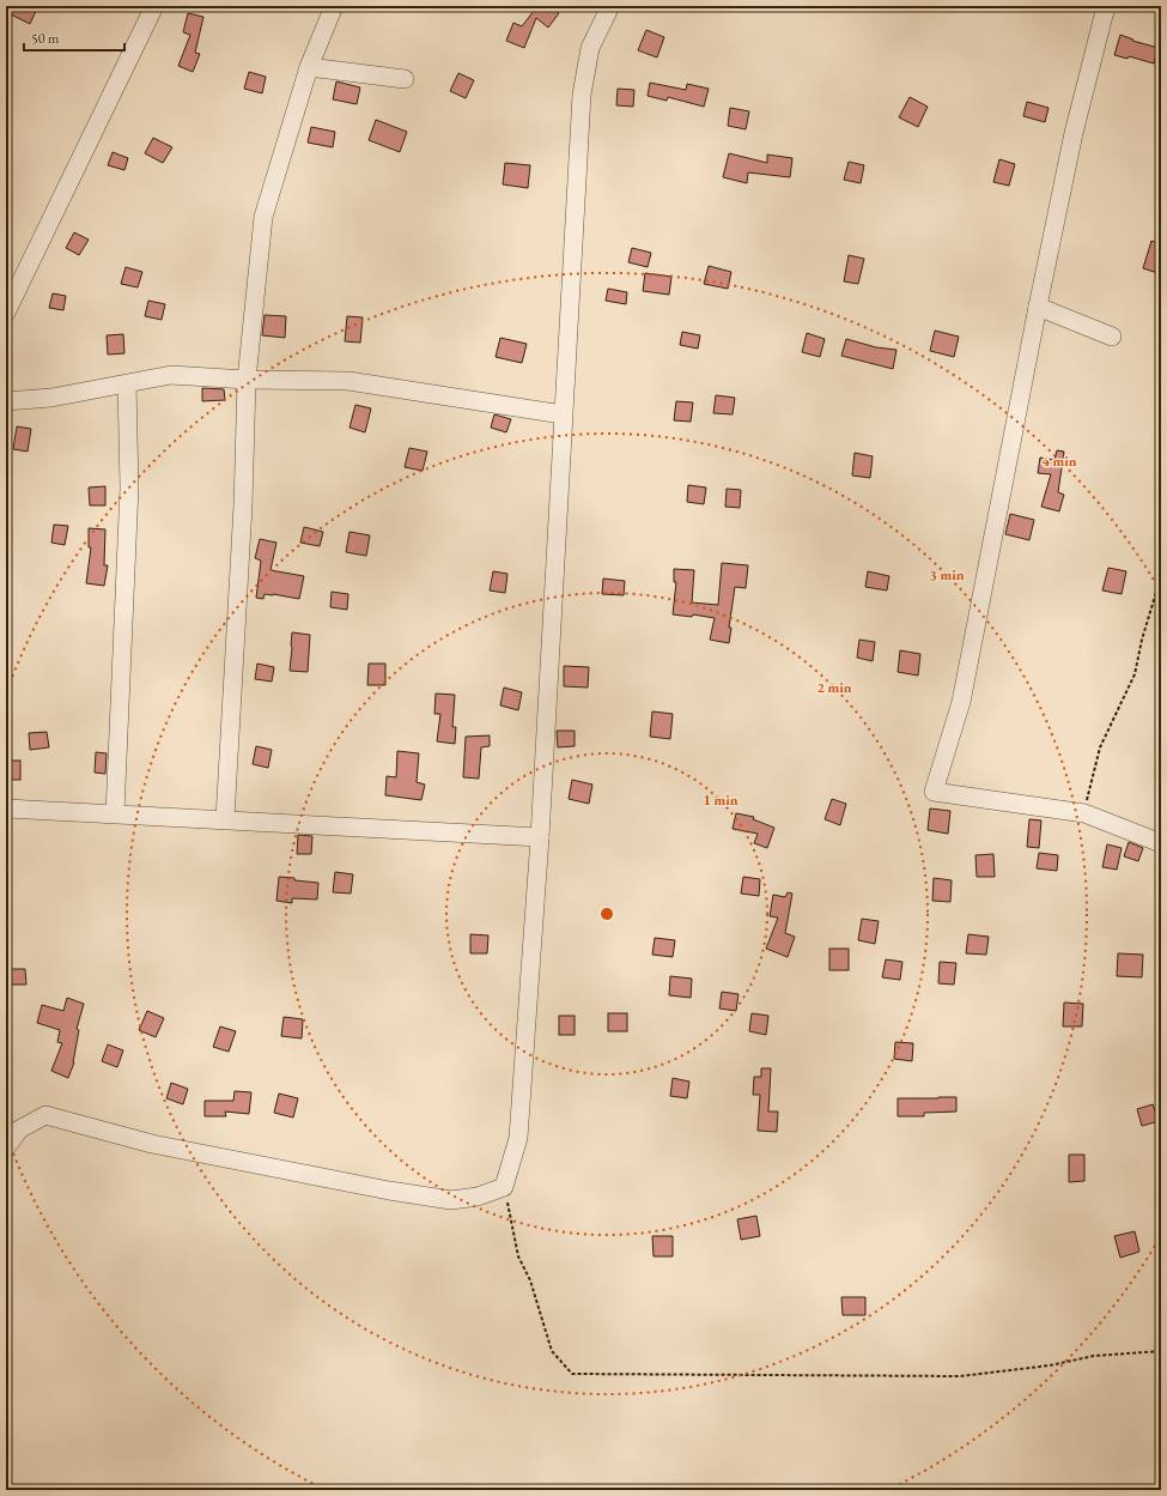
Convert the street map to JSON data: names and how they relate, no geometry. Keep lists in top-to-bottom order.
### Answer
{
  "scale_bar": "50 m",
  "rings": [
    "4 min",
    "3 min",
    "2 min",
    "1 min"
  ]
}
